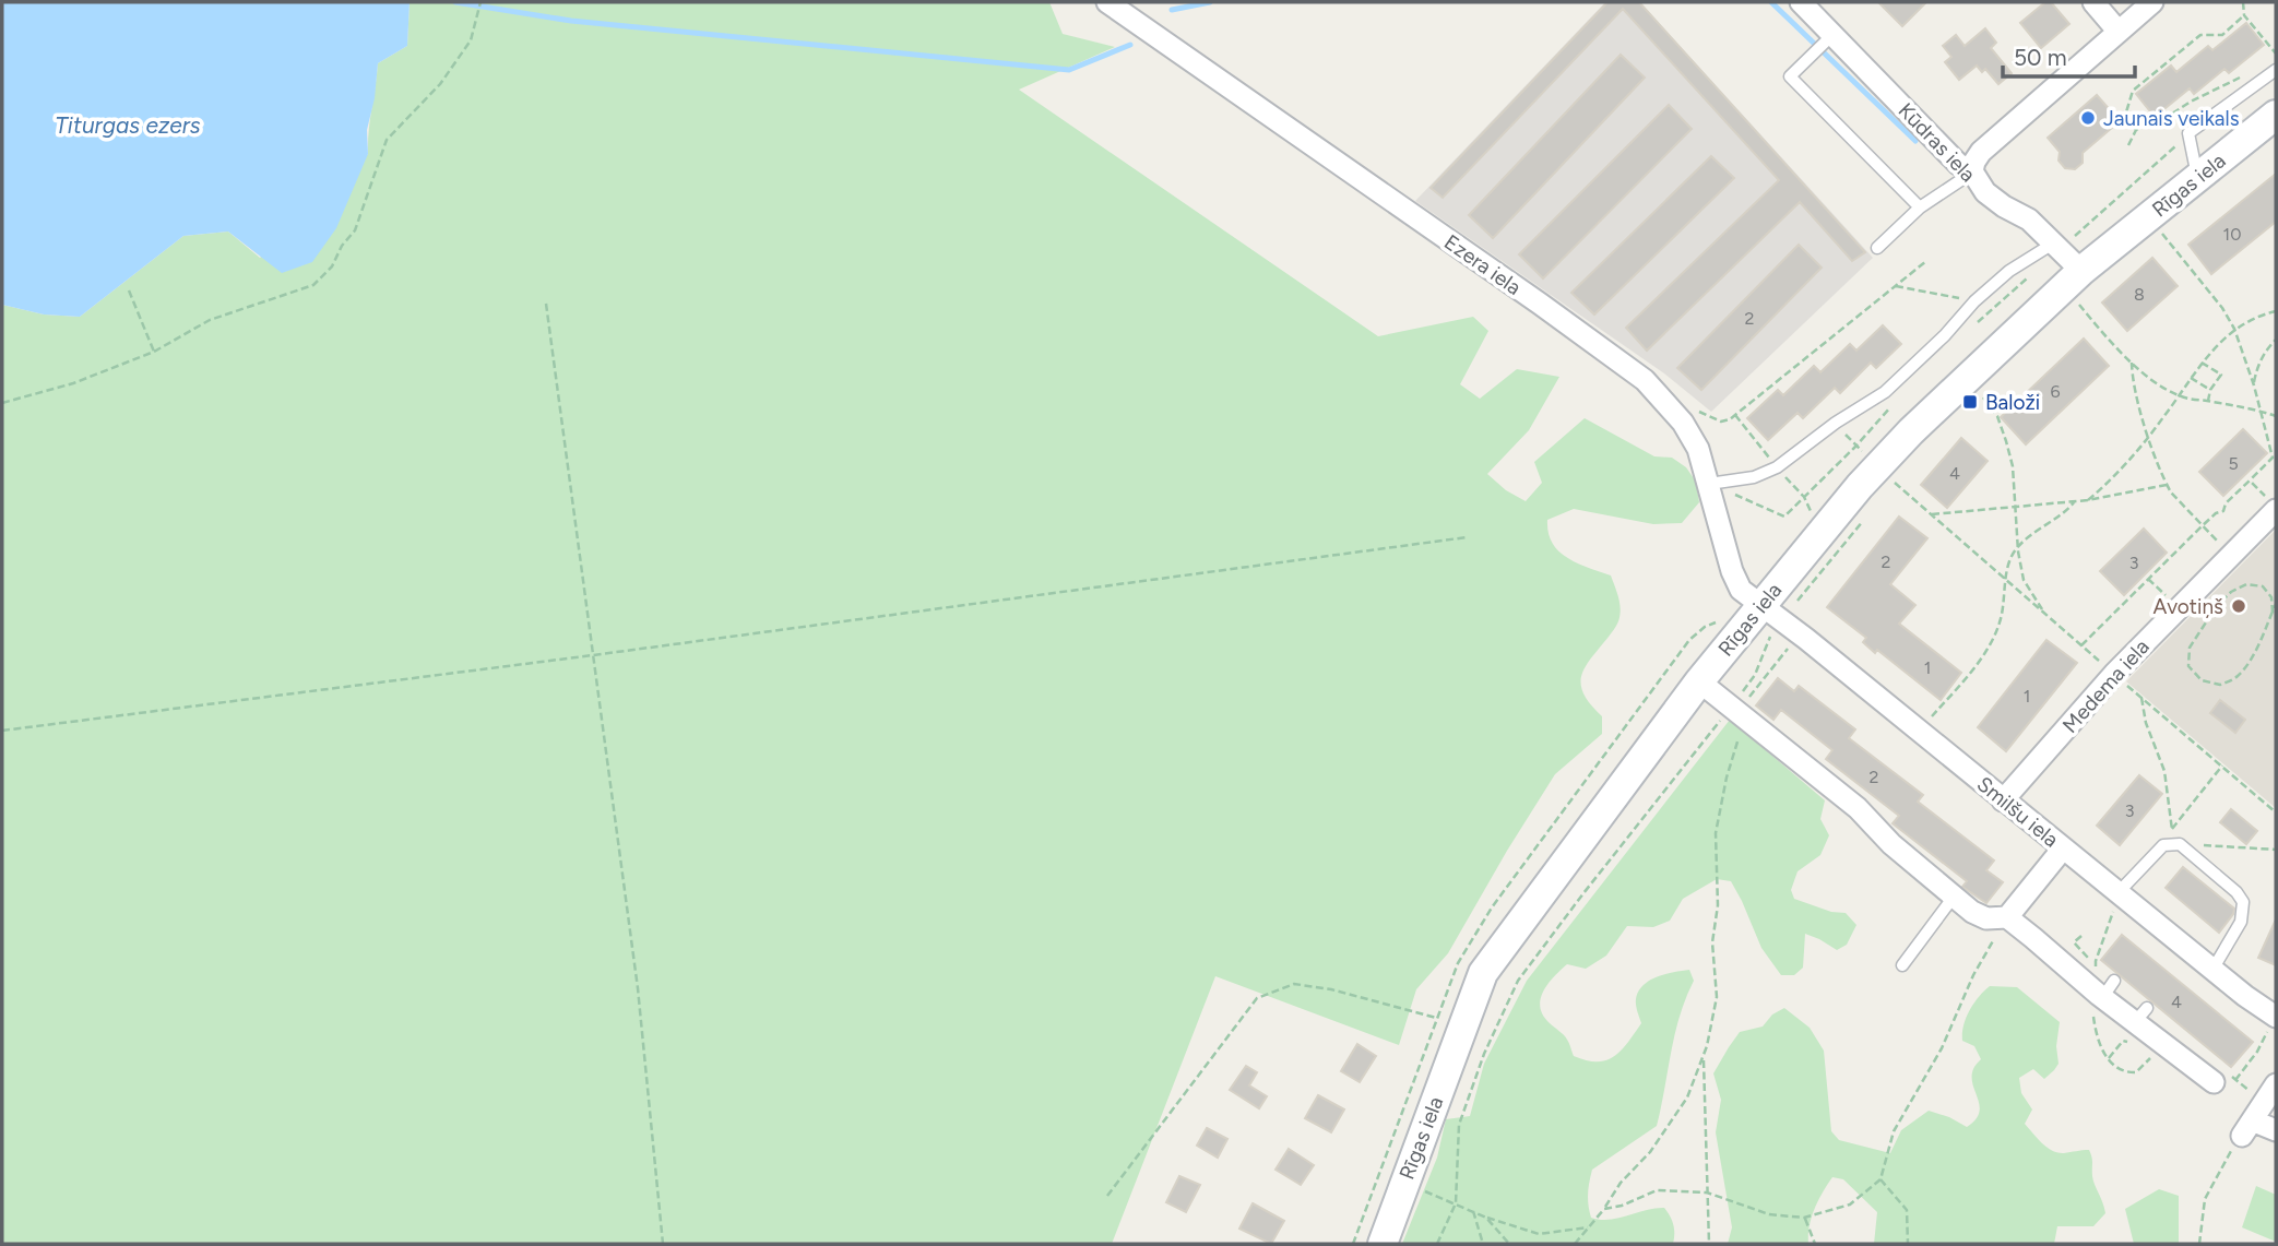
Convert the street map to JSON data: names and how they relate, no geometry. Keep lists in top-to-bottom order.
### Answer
{
  "streets": {
    "main road": ["Rīgas iela"],
    "street": [
      "Kūdras iela",
      "Ezera iela",
      "Medema iela",
      "Smilšu iela"
    ]
  },
  "crossings": [
    ["Kūdras iela", "Rīgas iela"],
    ["Rīgas iela", "Ezera iela"],
    ["Rīgas iela", "Smilšu iela"],
    ["Ezera iela", "Smilšu iela"],
    ["Medema iela", "Smilšu iela"]
  ],
  "water": ["Titurgas ezers"],
  "places": {
    "other": ["Jaunais veikals", "Avotiņš"],
    "transit": ["Baloži"]
  },
  "house_numbers": [
    "10",
    "8",
    "2",
    "6",
    "5",
    "4",
    "2",
    "3",
    "1",
    "1",
    "2",
    "3",
    "4"
  ],
  "scale_bar": "50 m"
}
